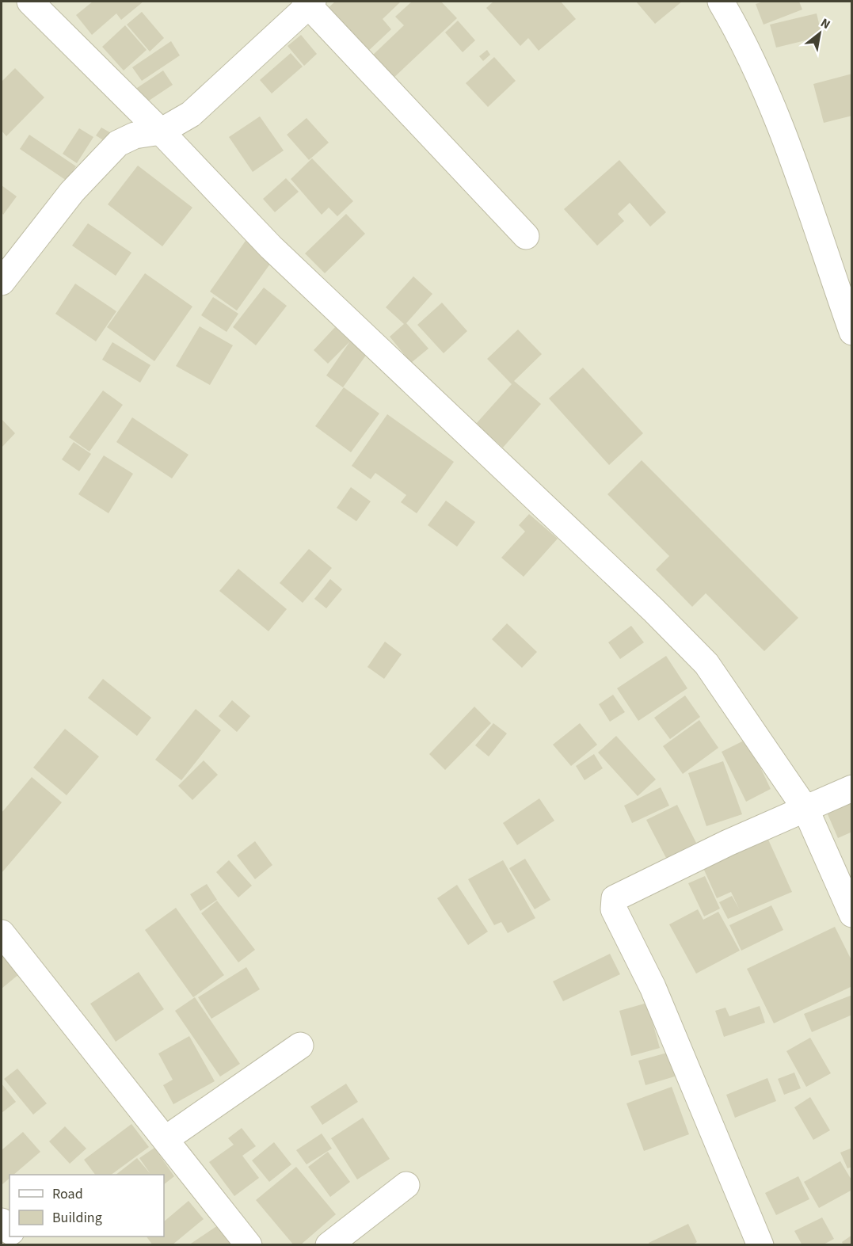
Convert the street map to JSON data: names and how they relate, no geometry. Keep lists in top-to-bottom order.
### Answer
{
  "legend": ["Road", "Building"],
  "north": "top right"
}
